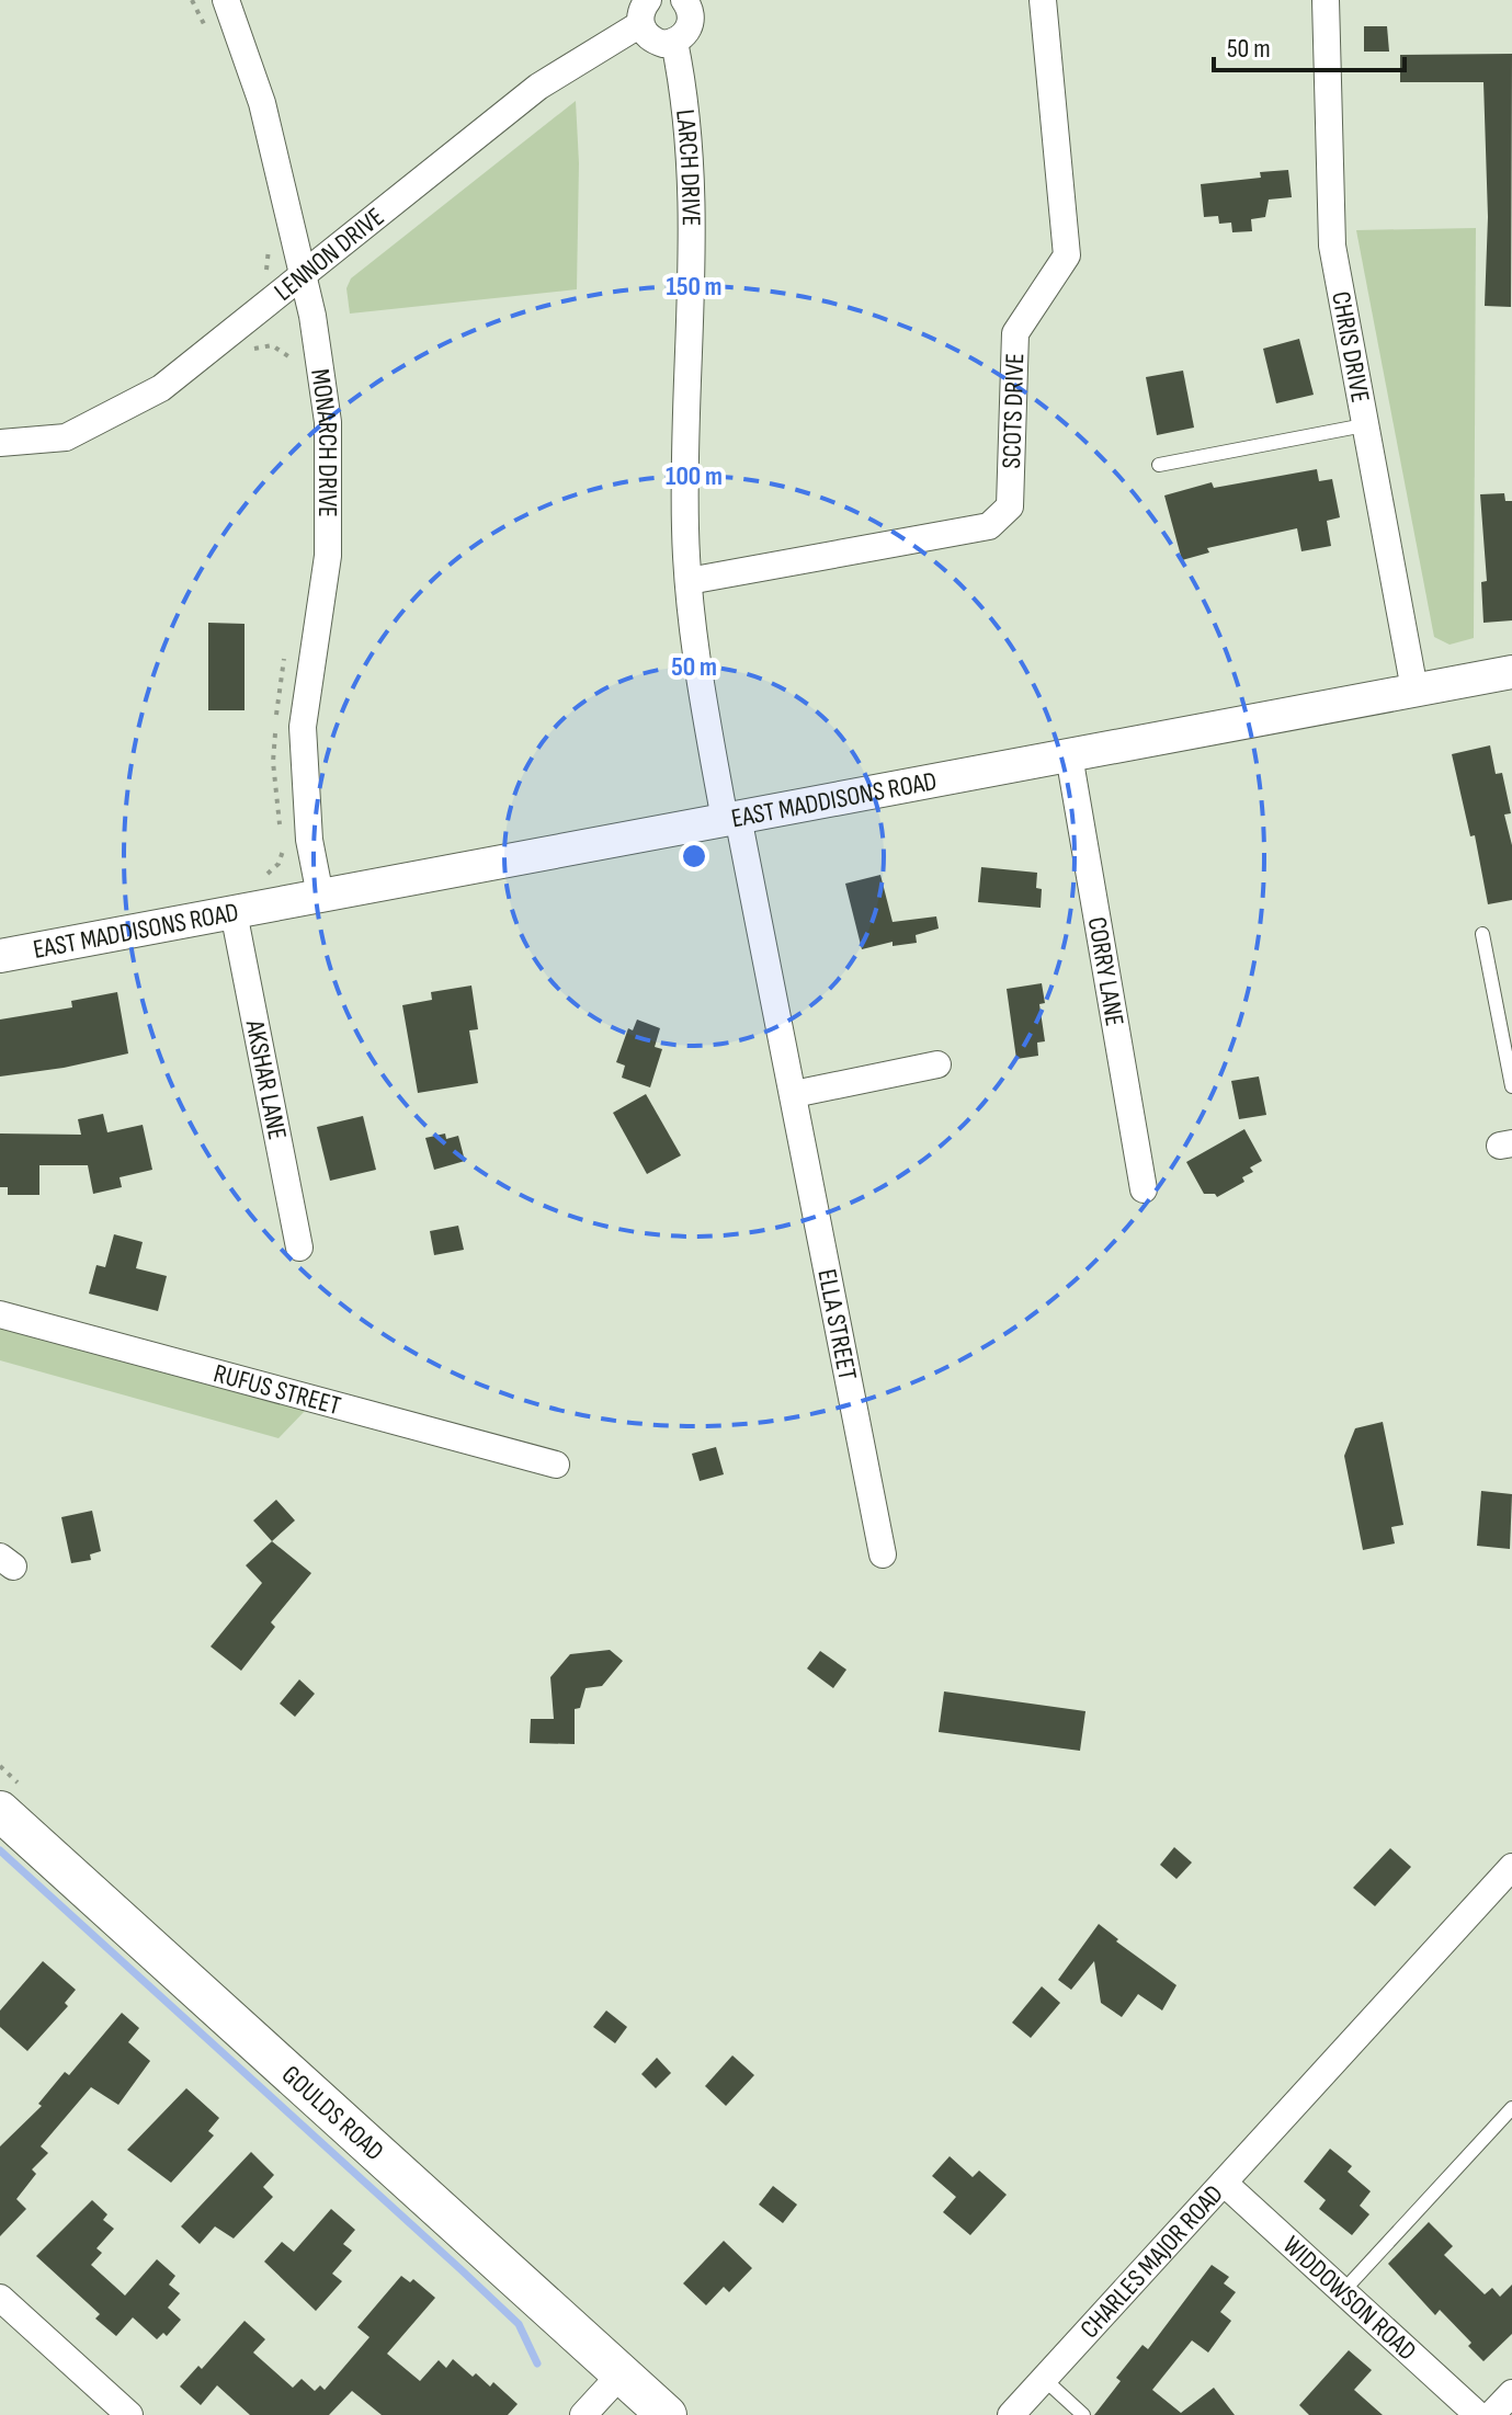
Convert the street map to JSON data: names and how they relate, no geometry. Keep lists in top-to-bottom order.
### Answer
{
  "streets": {
    "main road": ["GOULDS ROAD"],
    "street": [
      "LARCH DRIVE",
      "LENNON DRIVE",
      "CHRIS DRIVE",
      "SCOTS DRIVE",
      "MONARCH DRIVE",
      "EAST MADDISONS ROAD",
      "CORRY LANE",
      "AKSHAR LANE",
      "ELLA STREET",
      "RUFUS STREET",
      "CHARLES MAJOR ROAD",
      "WIDDOWSON ROAD"
    ]
  },
  "crossings": [
    ["LARCH DRIVE", "LENNON DRIVE"],
    ["LARCH DRIVE", "SCOTS DRIVE"],
    ["LARCH DRIVE", "EAST MADDISONS ROAD"],
    ["LARCH DRIVE", "ELLA STREET"],
    ["LENNON DRIVE", "MONARCH DRIVE"],
    ["CHRIS DRIVE", "EAST MADDISONS ROAD"],
    ["MONARCH DRIVE", "EAST MADDISONS ROAD"],
    ["EAST MADDISONS ROAD", "CORRY LANE"],
    ["EAST MADDISONS ROAD", "AKSHAR LANE"],
    ["EAST MADDISONS ROAD", "ELLA STREET"],
    ["CHARLES MAJOR ROAD", "WIDDOWSON ROAD"]
  ],
  "scale_bar": "50 m",
  "rings": ["150 m", "100 m", "50 m"]
}
